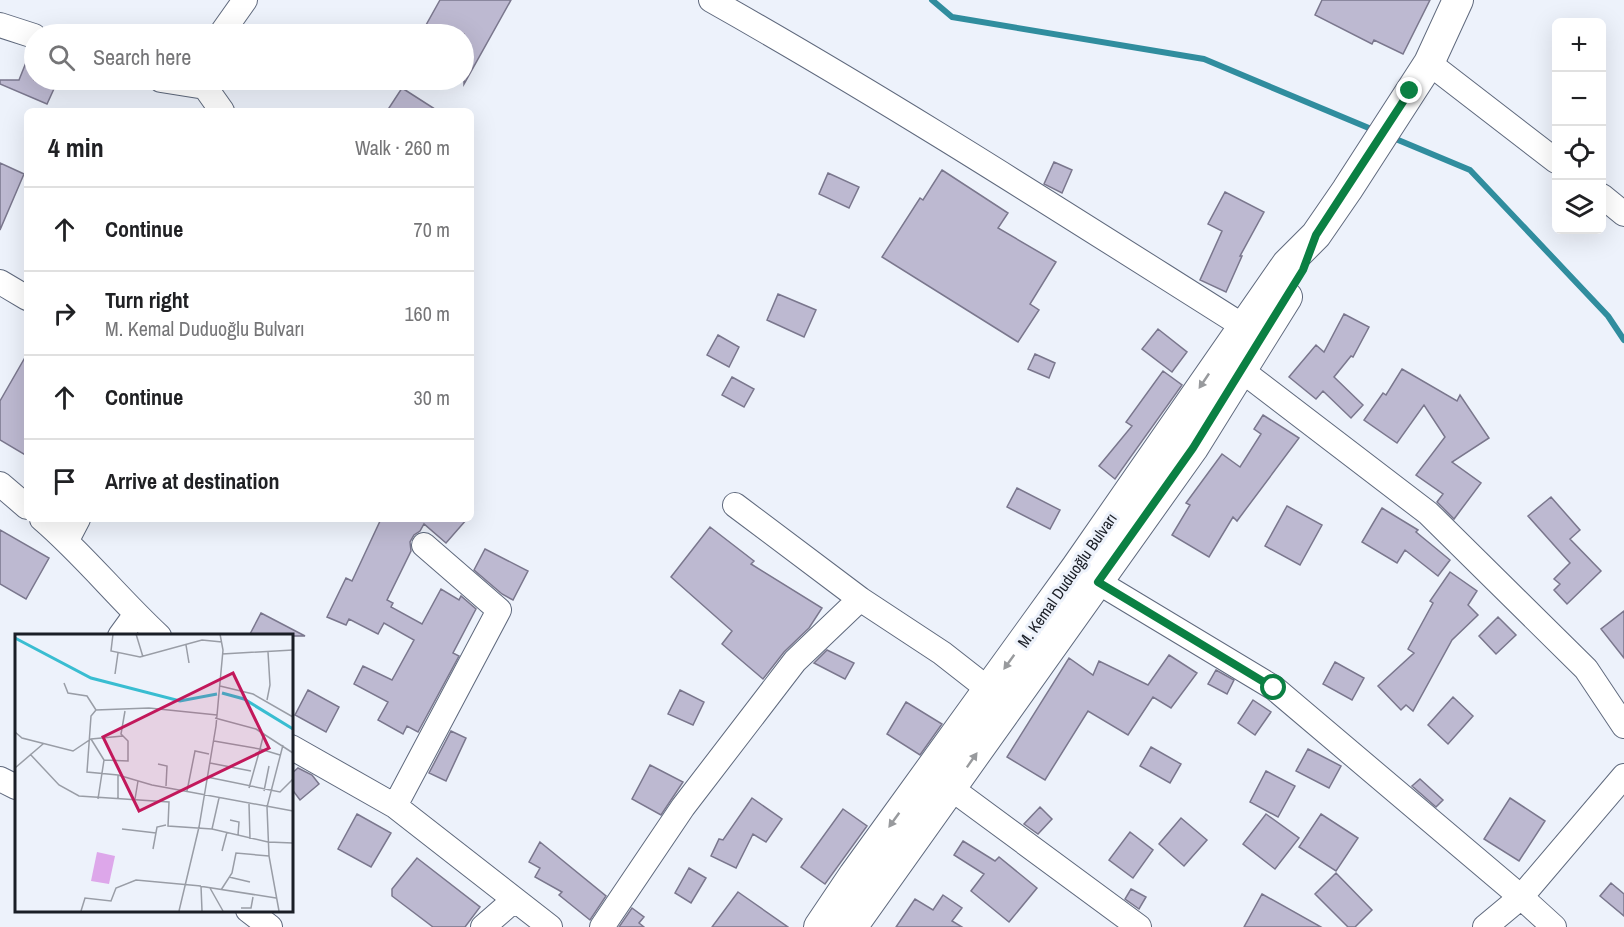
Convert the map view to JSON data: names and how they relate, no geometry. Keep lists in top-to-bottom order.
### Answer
{
  "streets": {
    "street": ["M. Kemal Duduoğlu Bulvarı"]
  },
  "page": {
    "map_buttons": ["+", "−"],
    "search": "Search here",
    "heading": ["4 min", "Walk · 260 m"],
    "list": [
      ["Continue", "70 m"],
      ["Turn right", "M. Kemal Duduoğlu Bulvarı", "160 m"],
      ["Continue", "30 m"],
      "Arrive at destination"
    ]
  }
}
